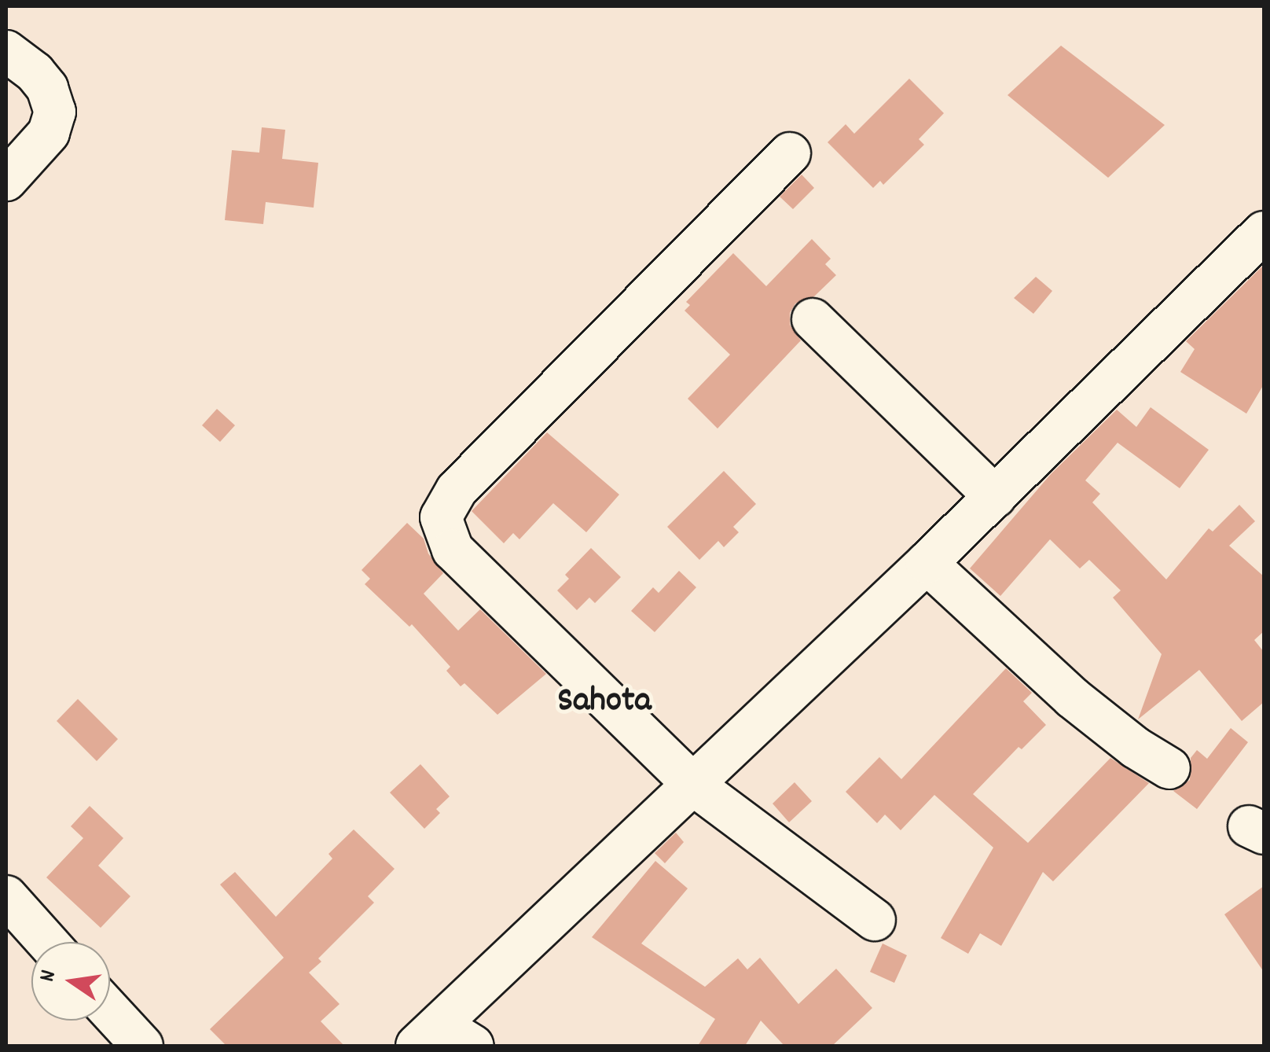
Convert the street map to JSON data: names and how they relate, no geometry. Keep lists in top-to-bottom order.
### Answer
{
  "districts": ["Sahota"],
  "north": "left"
}
